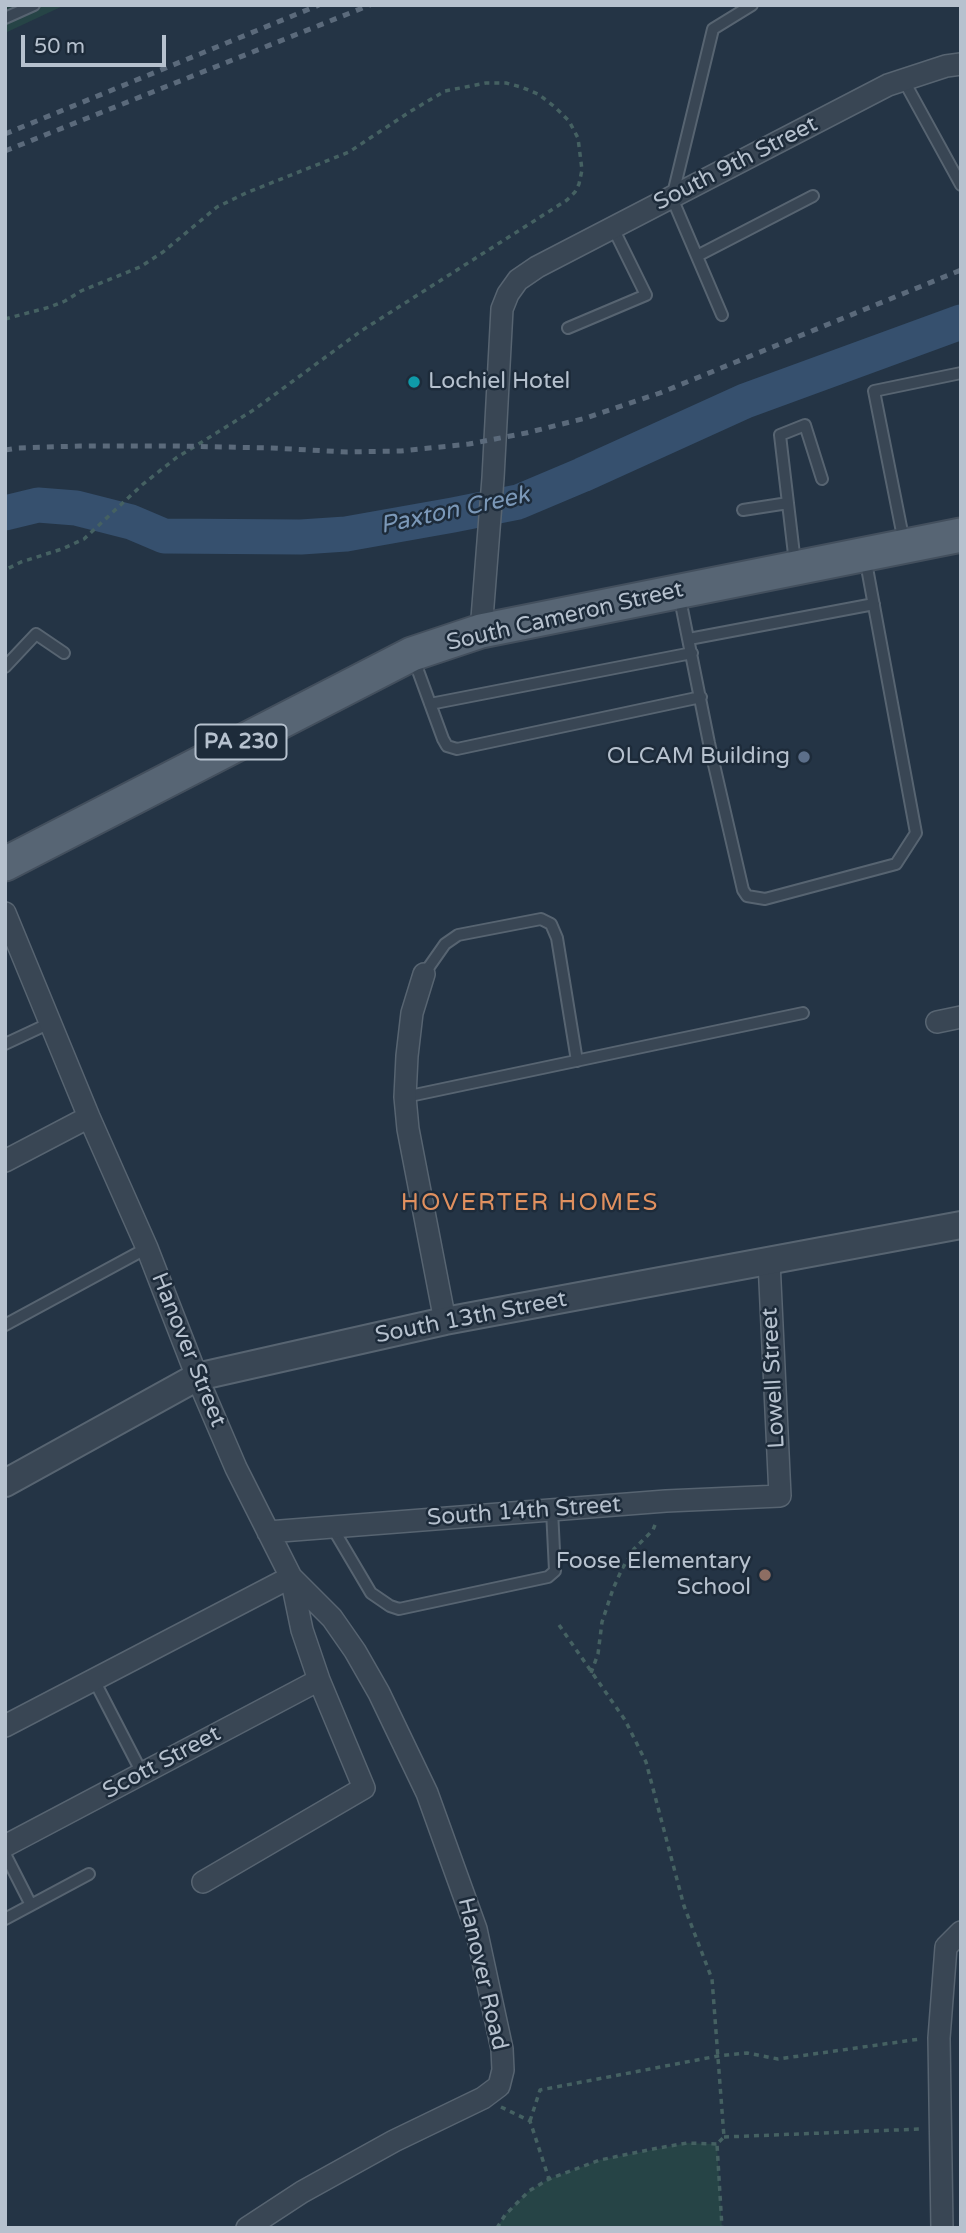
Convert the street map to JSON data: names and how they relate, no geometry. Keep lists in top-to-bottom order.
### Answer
{
  "streets": {
    "main road": ["South Cameron Street", "PA 230"],
    "street": [
      "South 9th Street",
      "South 13th Street",
      "Hanover Street",
      "Lowell Street",
      "South 14th Street",
      "Scott Street",
      "Hanover Road"
    ]
  },
  "crossings": [
    ["South 9th Street", "South Cameron Street"],
    ["South 13th Street", "Hanover Street"],
    ["South 13th Street", "Lowell Street"],
    ["Hanover Street", "South 14th Street"],
    ["Hanover Street", "Scott Street"],
    ["Hanover Street", "Hanover Road"],
    ["Lowell Street", "South 14th Street"]
  ],
  "districts": ["HOVERTER HOMES"],
  "water": ["Paxton Creek"],
  "places": ["Lochiel Hotel", "OLCAM Building", "Foose Elementary School"],
  "scale_bar": "50 m"
}
